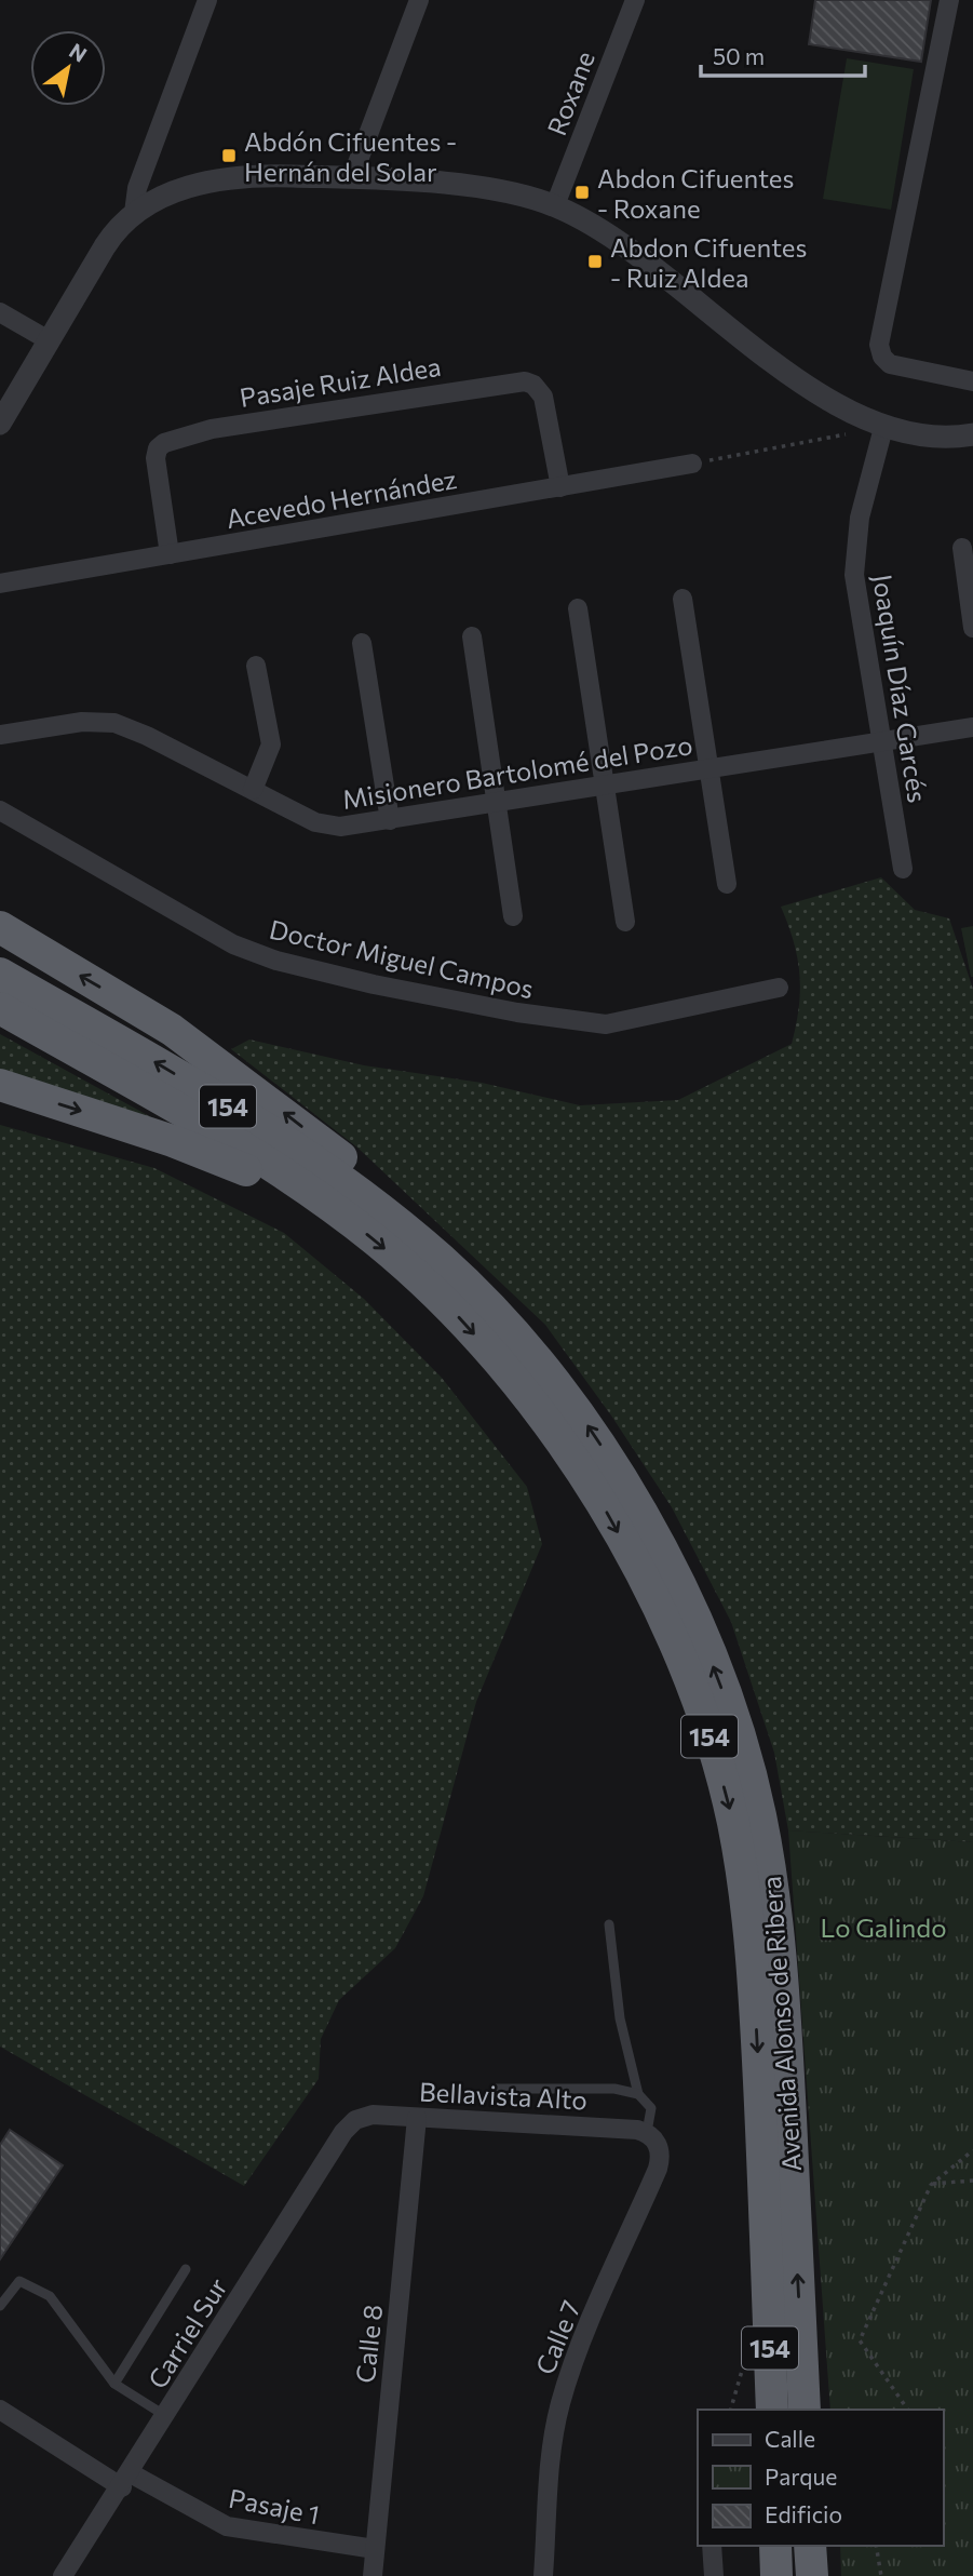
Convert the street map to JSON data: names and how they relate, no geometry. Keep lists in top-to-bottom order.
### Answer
{
  "streets": {
    "highway": ["154", "Avenida Alonso de Ribera"],
    "street": [
      "Roxane",
      "Pasaje Ruiz Aldea",
      "Acevedo Hernández",
      "Joaquín Díaz Garcés",
      "Misionero Bartolomé del Pozo",
      "Doctor Miguel Campos",
      "Bellavista Alto",
      "Carriel Sur",
      "Calle 7",
      "Calle 8",
      "Pasaje 1"
    ]
  },
  "crossings": [
    ["Pasaje Ruiz Aldea", "Acevedo Hernández"],
    ["Joaquín Díaz Garcés", "Misionero Bartolomé del Pozo"],
    ["Bellavista Alto", "Carriel Sur"],
    ["Bellavista Alto", "Calle 7"],
    ["Bellavista Alto", "Calle 8"],
    ["Carriel Sur", "Pasaje 1"],
    ["Calle 8", "Pasaje 1"]
  ],
  "parks": ["Lo Galindo"],
  "places": {
    "transit": ["Abdón Cifuentes - Hernán del Solar", "Abdon Cifuentes - Roxane", "Abdon Cifuentes - Ruiz Aldea"]
  },
  "legend": ["Calle", "Parque", "Edificio"],
  "scale_bar": "50 m",
  "north": "top right"
}
